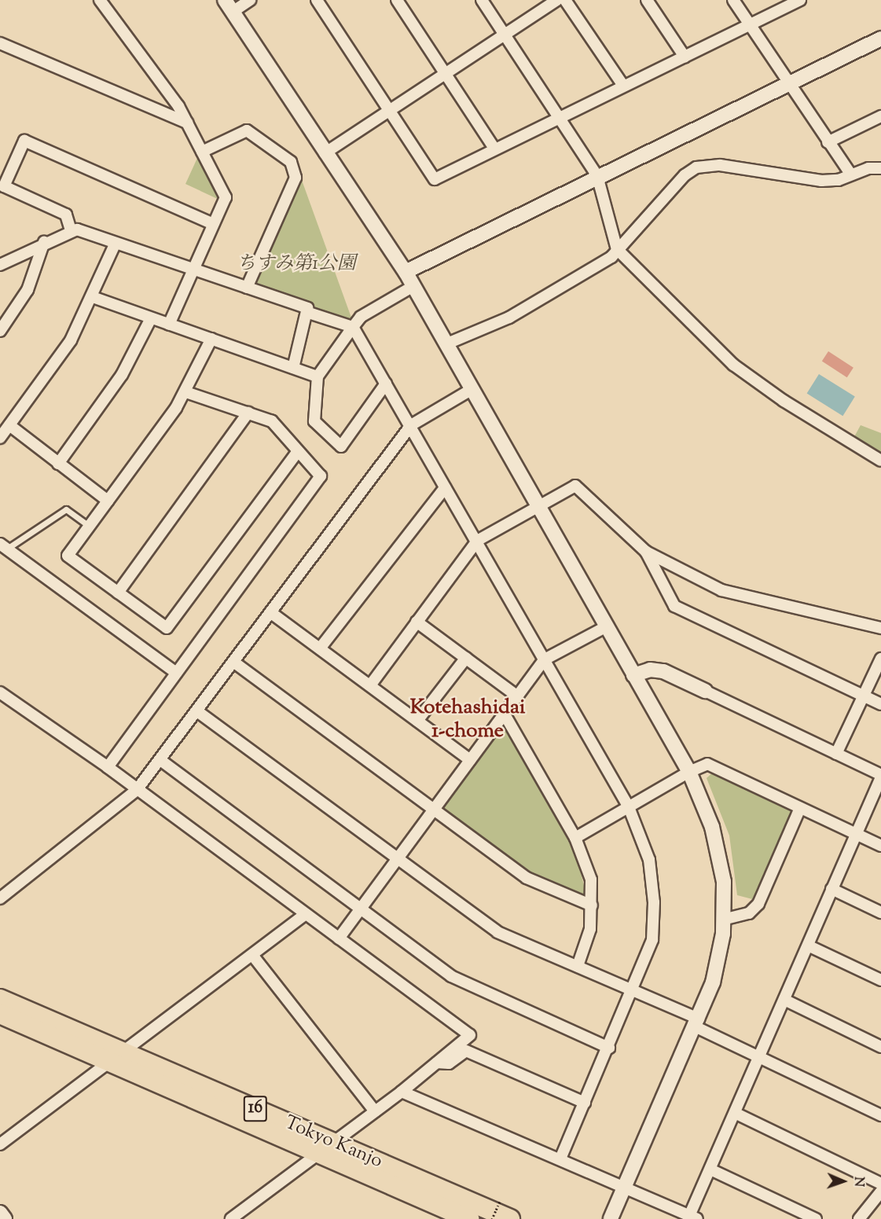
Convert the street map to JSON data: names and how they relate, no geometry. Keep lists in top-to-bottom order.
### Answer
{
  "streets": {
    "highway": ["16", "Tokyo Kanjo"]
  },
  "districts": ["Kotehashidai 1-chome"],
  "parks": ["ちすみ第1公園"],
  "north": "right"
}
